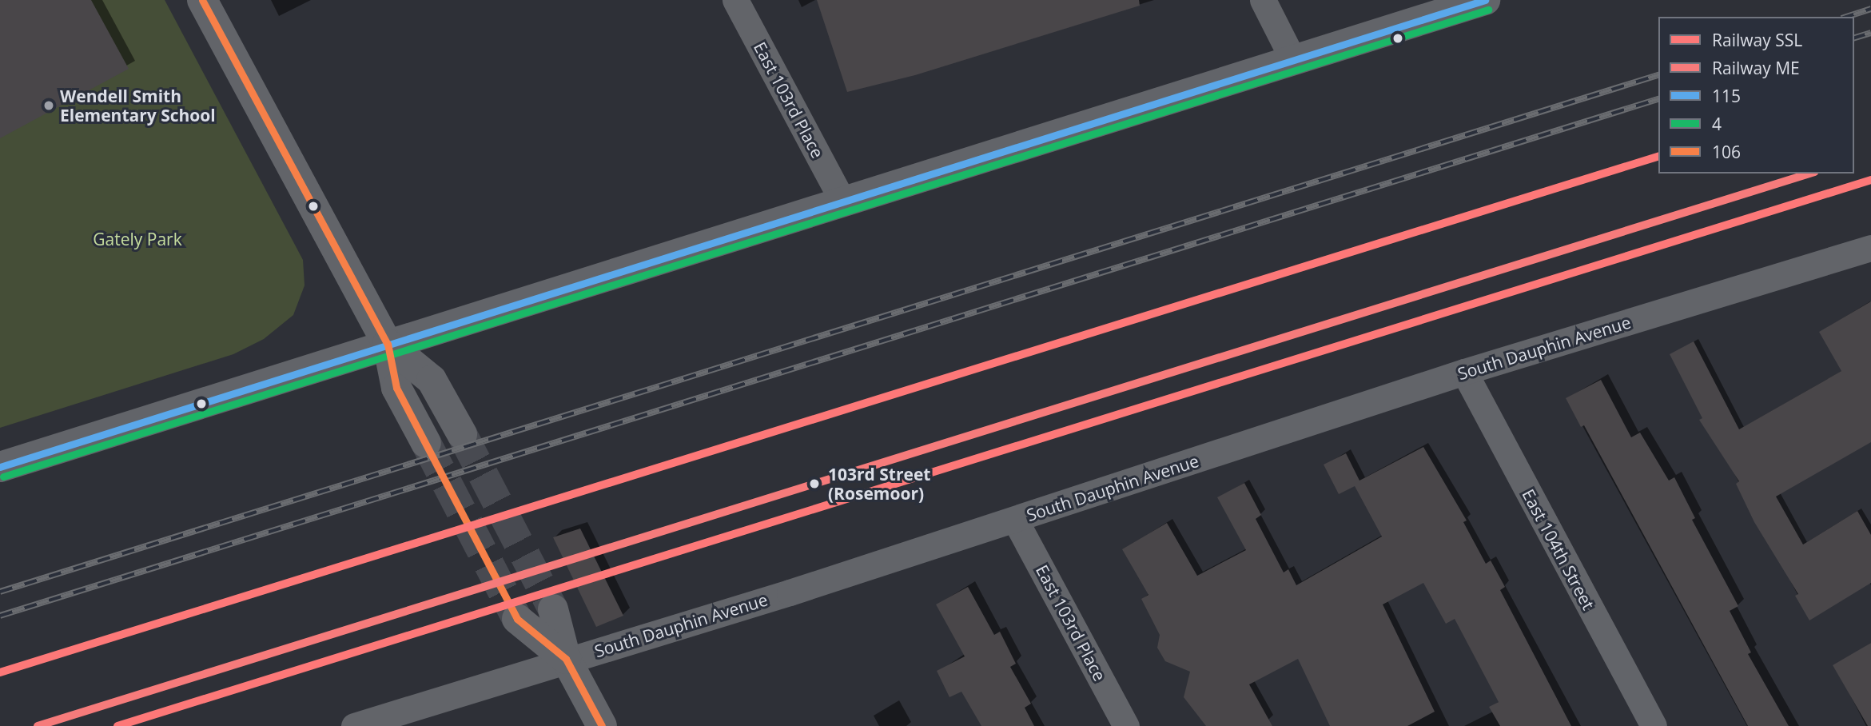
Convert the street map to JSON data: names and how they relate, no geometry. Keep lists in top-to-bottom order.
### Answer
{
  "streets": {
    "street": ["East 103rd Place", "South Dauphin Avenue", "East 104th Street"]
  },
  "crossings": [
    ["East 103rd Place", "South Dauphin Avenue"],
    ["South Dauphin Avenue", "East 104th Street"]
  ],
  "parks": ["Gately Park"],
  "places": ["Wendell Smith Elementary School", "103rd Street (Rosemoor)"],
  "lines": [
    "transit line 115",
    "transit line 106",
    "transit line 4",
    "rail line SSL",
    "rail line ME"
  ],
  "legend": [
    "Railway SSL",
    "Railway ME",
    "115",
    "4",
    "106"
  ]
}
